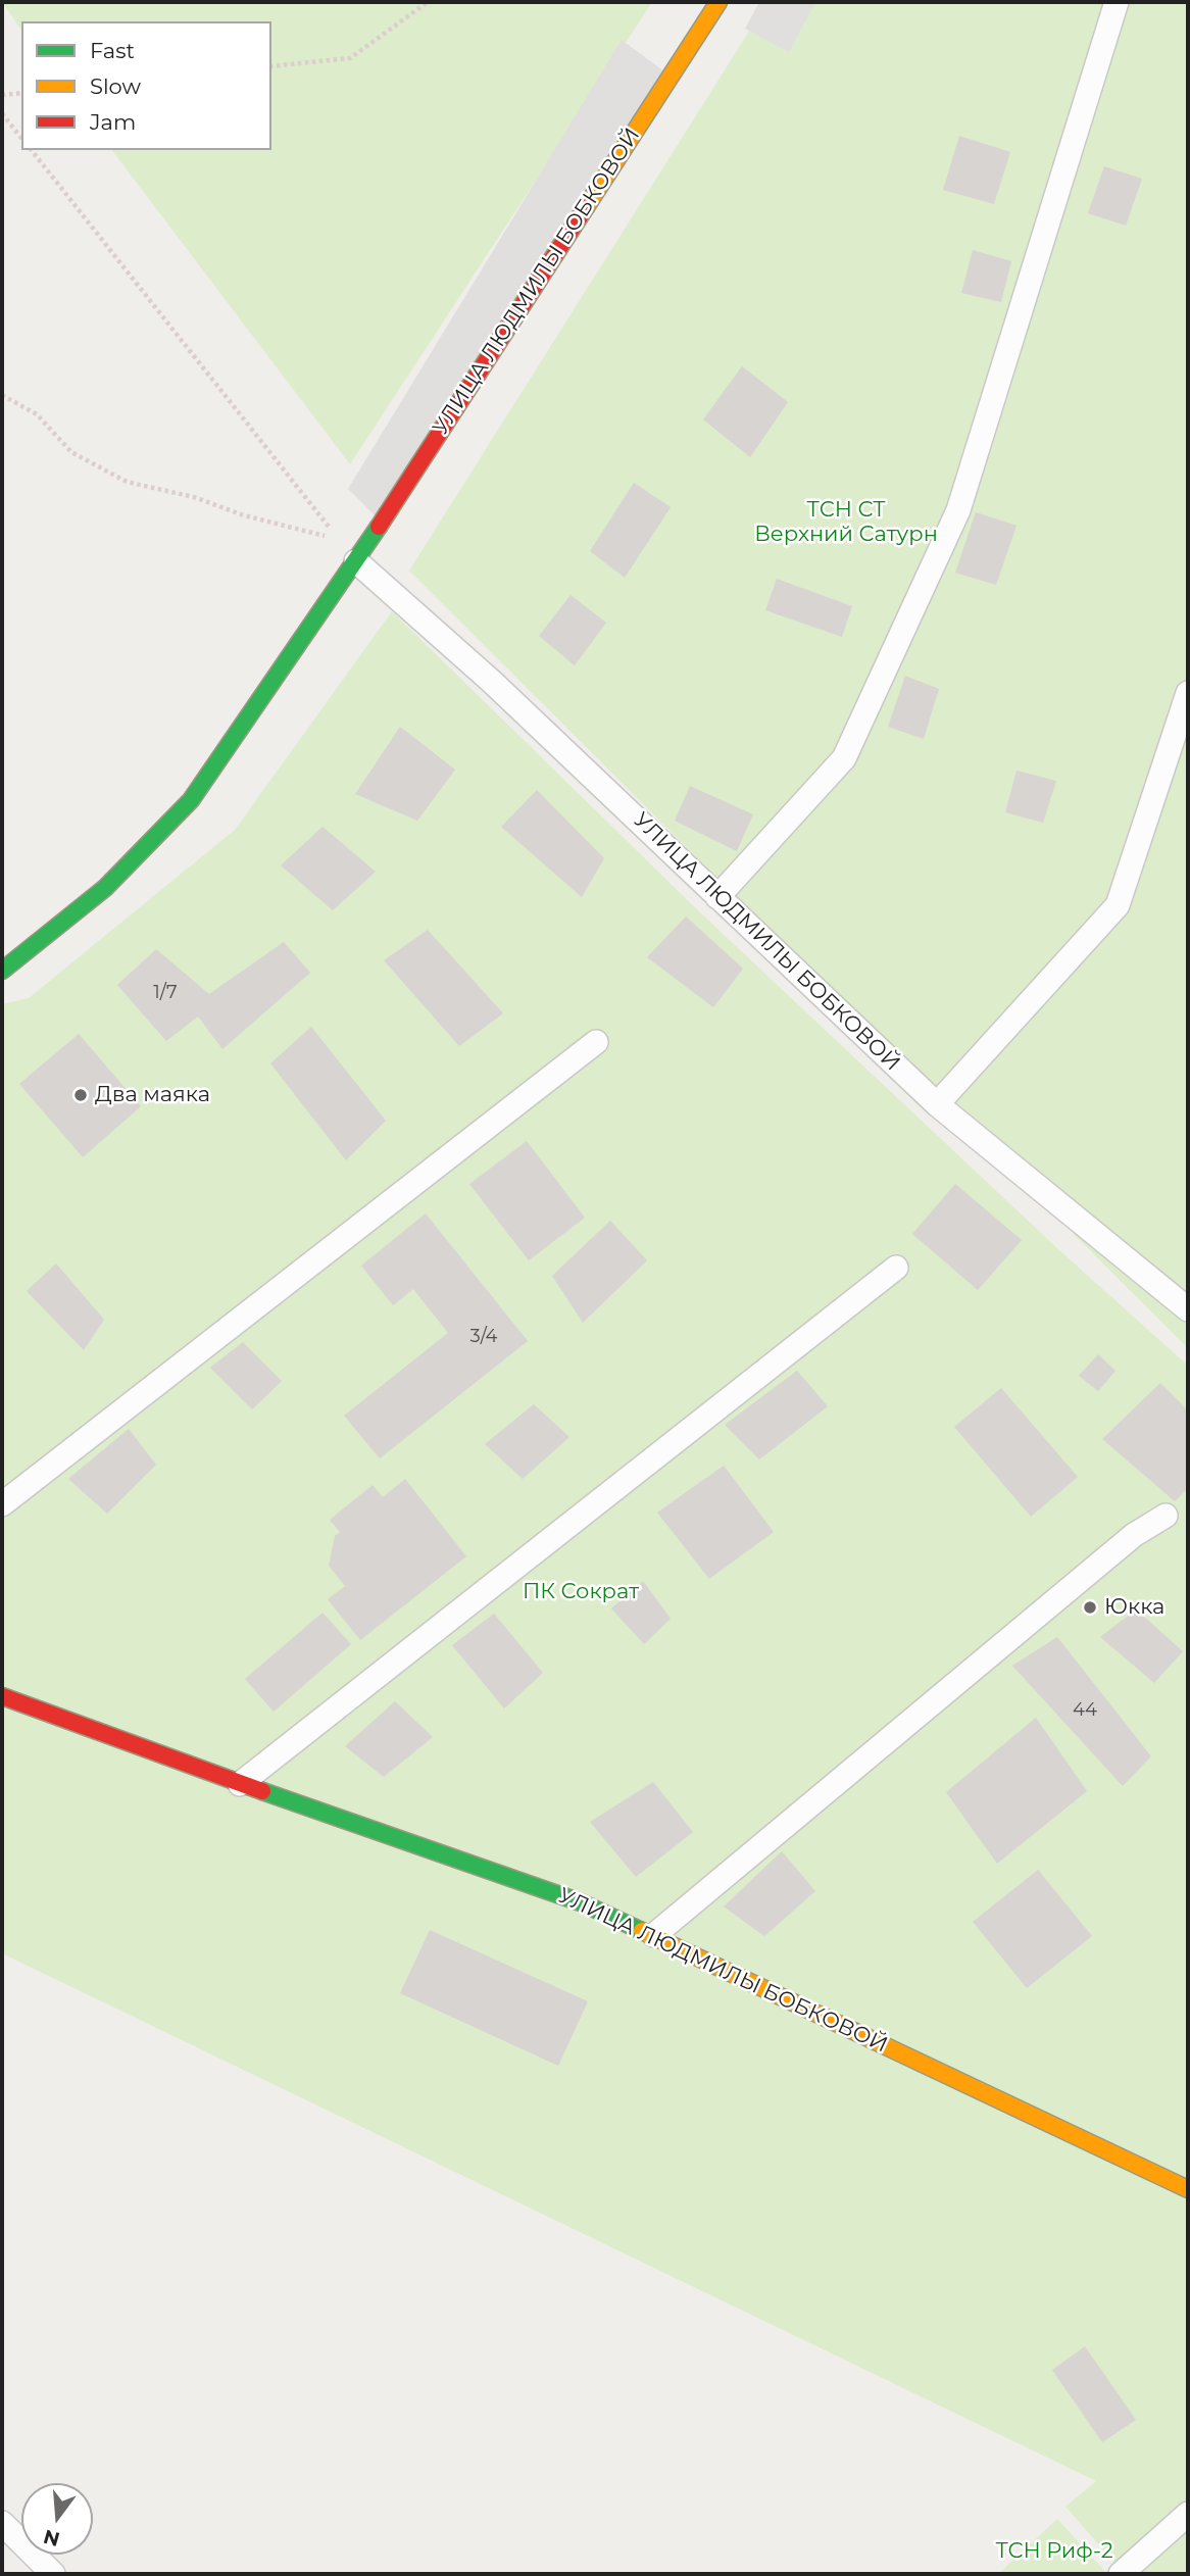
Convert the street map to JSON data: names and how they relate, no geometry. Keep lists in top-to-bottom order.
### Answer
{
  "streets": {
    "street": ["УЛИЦА ЛЮДМИЛЫ БОБКОВОЙ"]
  },
  "parks": ["ТСН СТ Верхний Сатурн", "ПК Сократ", "ТСН Риф-2"],
  "places": ["Два маяка", "Юкка"],
  "house_numbers": ["1/7", "3/4", "44"],
  "legend": ["Fast", "Slow", "Jam"],
  "north": "bottom"
}
